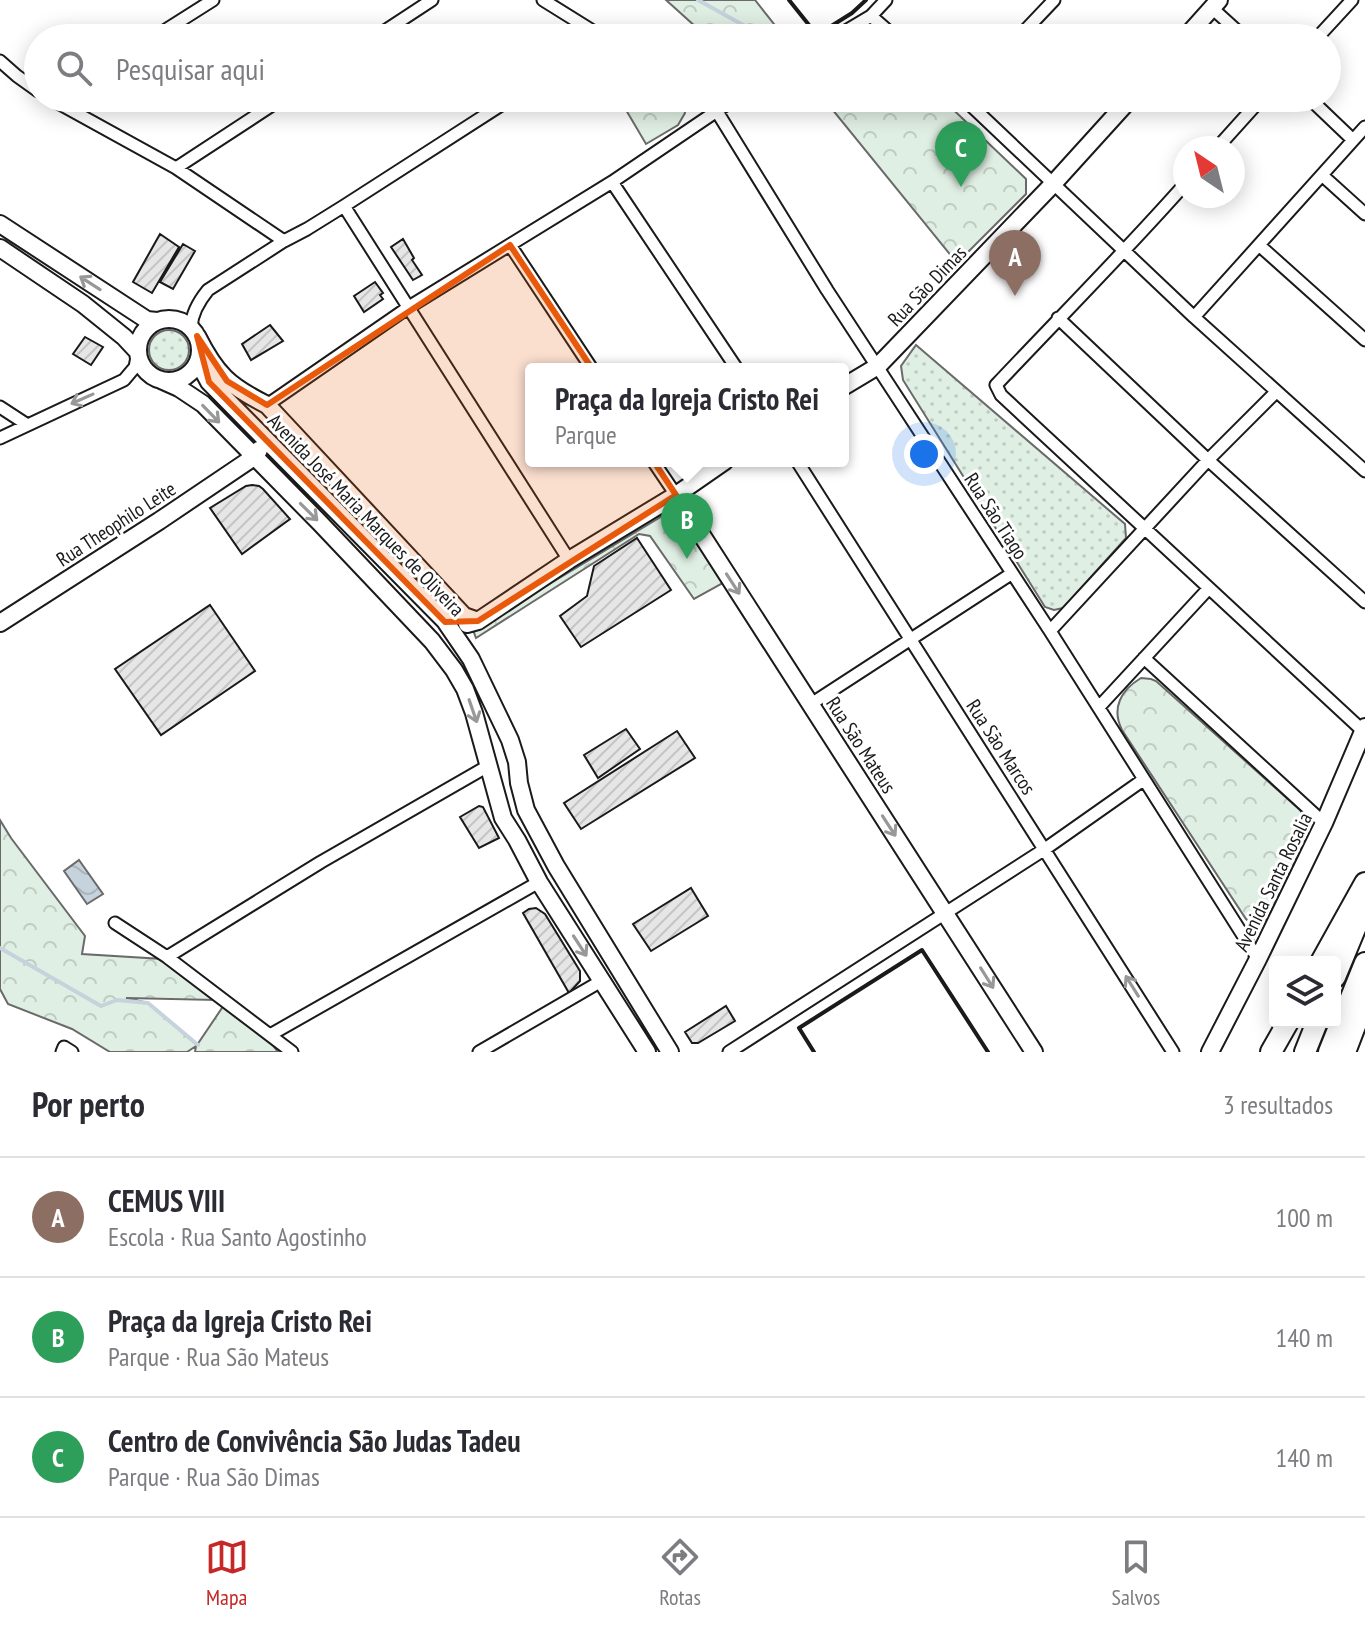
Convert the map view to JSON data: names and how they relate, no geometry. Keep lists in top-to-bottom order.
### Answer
{
  "streets": {
    "main road": [
      "Rua São Dimas",
      "Avenida José Maria Marques de Oliveira",
      "Rua Theophilo Leite",
      "Rua São Mateus",
      "Avenida Santa Rosalia"
    ],
    "street": ["Rua São Tiago", "Rua São Marcos"]
  },
  "crossings": [
    ["Rua São Dimas", "Rua São Tiago"],
    ["Avenida José Maria Marques de Oliveira", "Rua Theophilo Leite"],
    ["Rua São Tiago", "Avenida Santa Rosalia"]
  ],
  "one_way": ["Rua São Mateus"],
  "north": "top left",
  "page": {
    "search": "Pesquisar aqui",
    "pins": ["C", "A", "B"],
    "popup": ["Praça da Igreja Cristo Rei", "Parque"],
    "heading": ["Por perto", "3 resultados"],
    "list": [
      {
        "mark": "A",
        "name": "CEMUS VIII",
        "note": "Escola · Rua Santo Agostinho",
        "value": "100 m"
      },
      {
        "mark": "B",
        "name": "Praça da Igreja Cristo Rei",
        "note": "Parque · Rua São Mateus",
        "value": "140 m"
      },
      {
        "mark": "C",
        "name": "Centro de Convivência São Judas Tadeu",
        "note": "Parque · Rua São Dimas",
        "value": "140 m"
      }
    ],
    "nav": ["Mapa", "Rotas", "Salvos"]
  }
}
